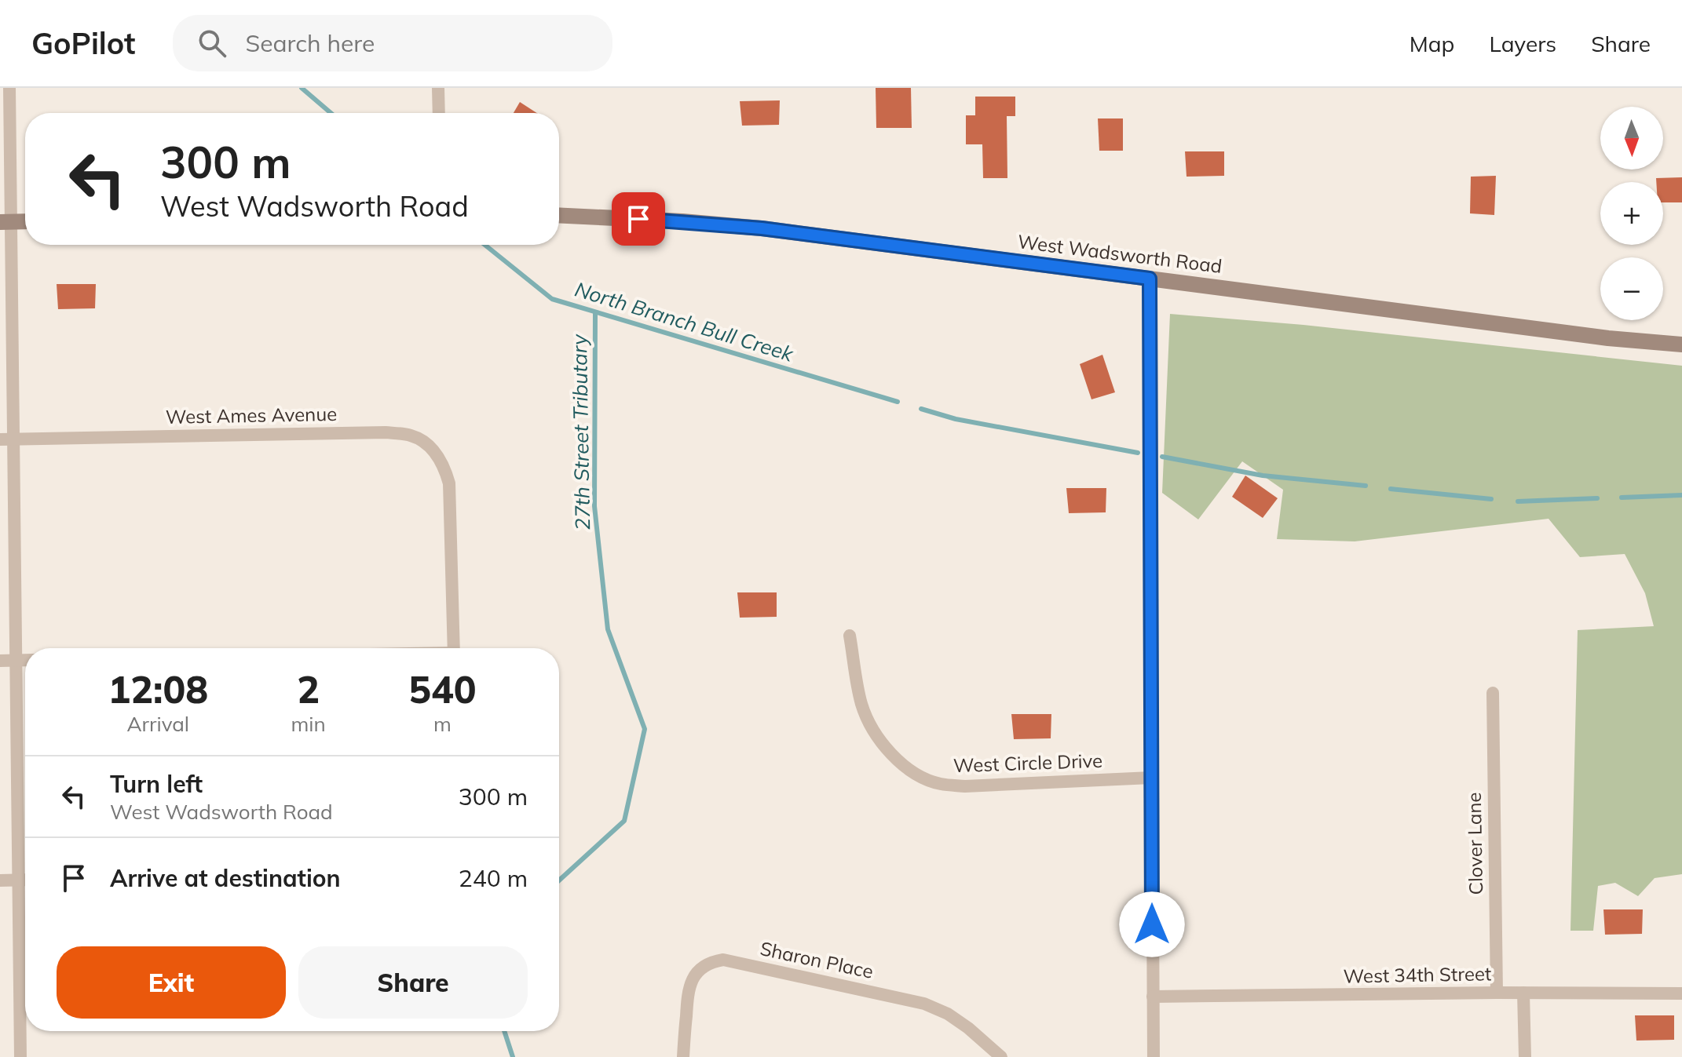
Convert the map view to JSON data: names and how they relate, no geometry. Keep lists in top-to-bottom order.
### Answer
{
  "streets": {
    "main road": ["West Wadsworth Road"],
    "street": [
      "West Ames Avenue",
      "West Circle Drive",
      "Clover Lane",
      "Sharon Place",
      "West 34th Street"
    ]
  },
  "crossings": [
    ["Clover Lane", "West 34th Street"]
  ],
  "water": ["North Branch Bull Creek", "27th Street Tributary"],
  "north": "bottom",
  "page": {
    "header": "GoPilot",
    "search": "Search here",
    "nav": ["Map", "Layers", "Share"],
    "map_buttons": ["+", "−"],
    "turn": ["300 m", "West Wadsworth Road"],
    "eta": [
      "12:08",
      "Arrival",
      "2",
      "min",
      "540",
      "m"
    ],
    "list": [
      {
        "name": "Turn left",
        "note": "West Wadsworth Road",
        "value": "300 m"
      },
      {
        "name": "Arrive at destination",
        "value": "240 m"
      }
    ],
    "buttons": ["Exit", "Share"]
  }
}
